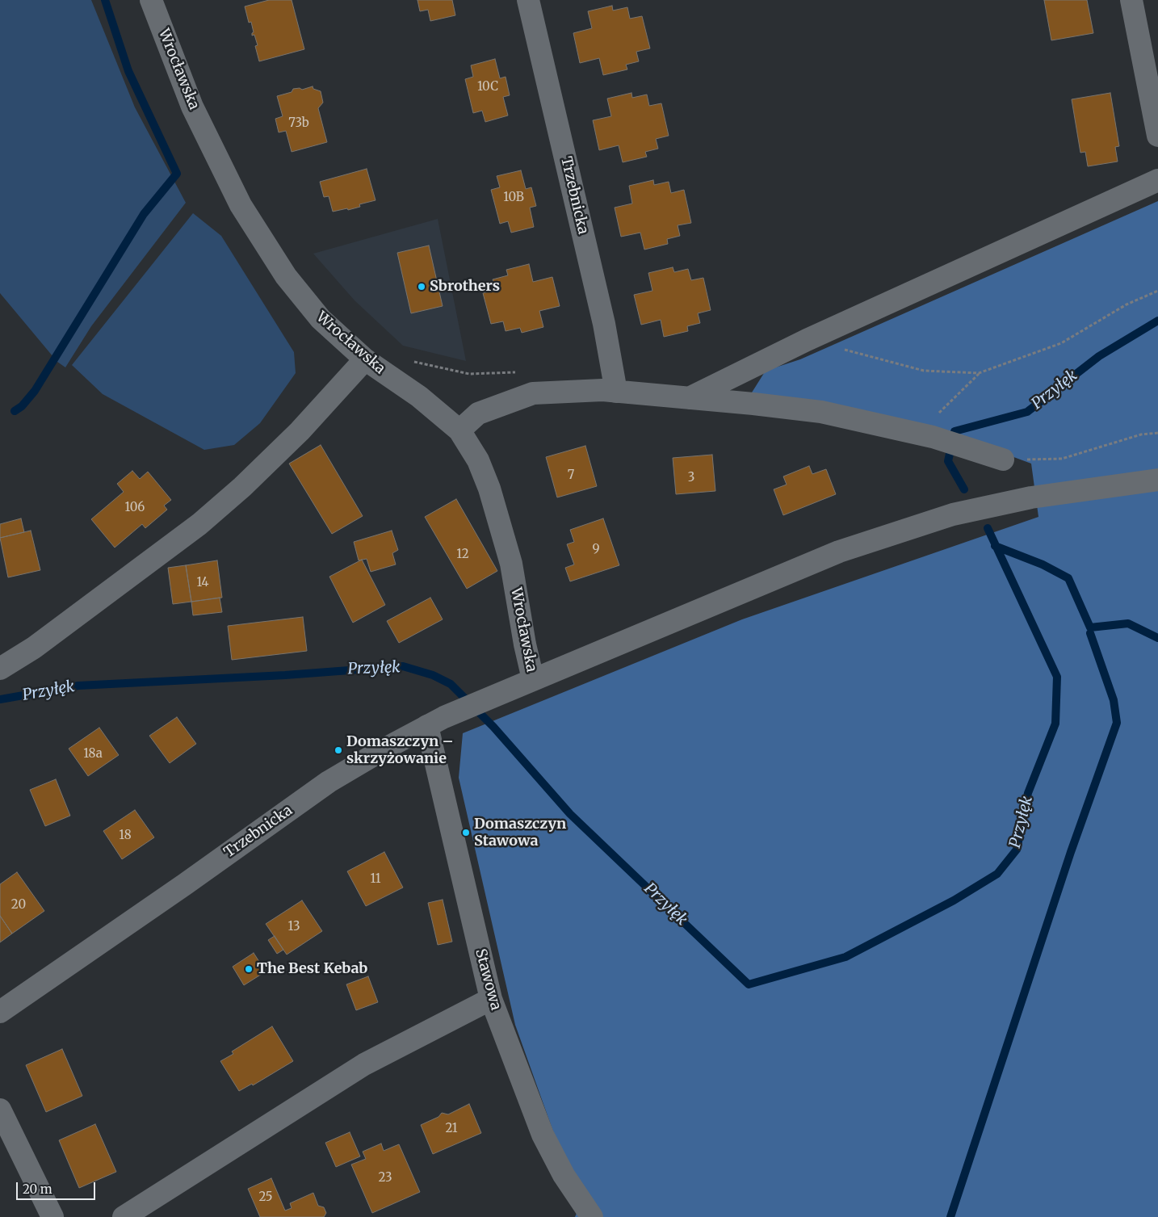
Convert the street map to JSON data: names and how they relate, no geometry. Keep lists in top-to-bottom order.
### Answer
{
  "streets": {
    "street": ["Wrocławska", "Trzebnicka", "Stawowa"]
  },
  "crossings": [
    ["Wrocławska", "Trzebnicka"],
    ["Trzebnicka", "Stawowa"]
  ],
  "water": ["Przyłęk"],
  "places": [
    "Sbrothers",
    "Domaszczyn – skrzyżowanie",
    "Domaszczyn Stawowa",
    "The Best Kebab"
  ],
  "house_numbers": [
    "10C",
    "73b",
    "10B",
    "7",
    "3",
    "106",
    "9",
    "12",
    "14",
    "18a",
    "18",
    "11",
    "20",
    "13",
    "21",
    "23",
    "25"
  ],
  "scale_bar": "20 m"
}
